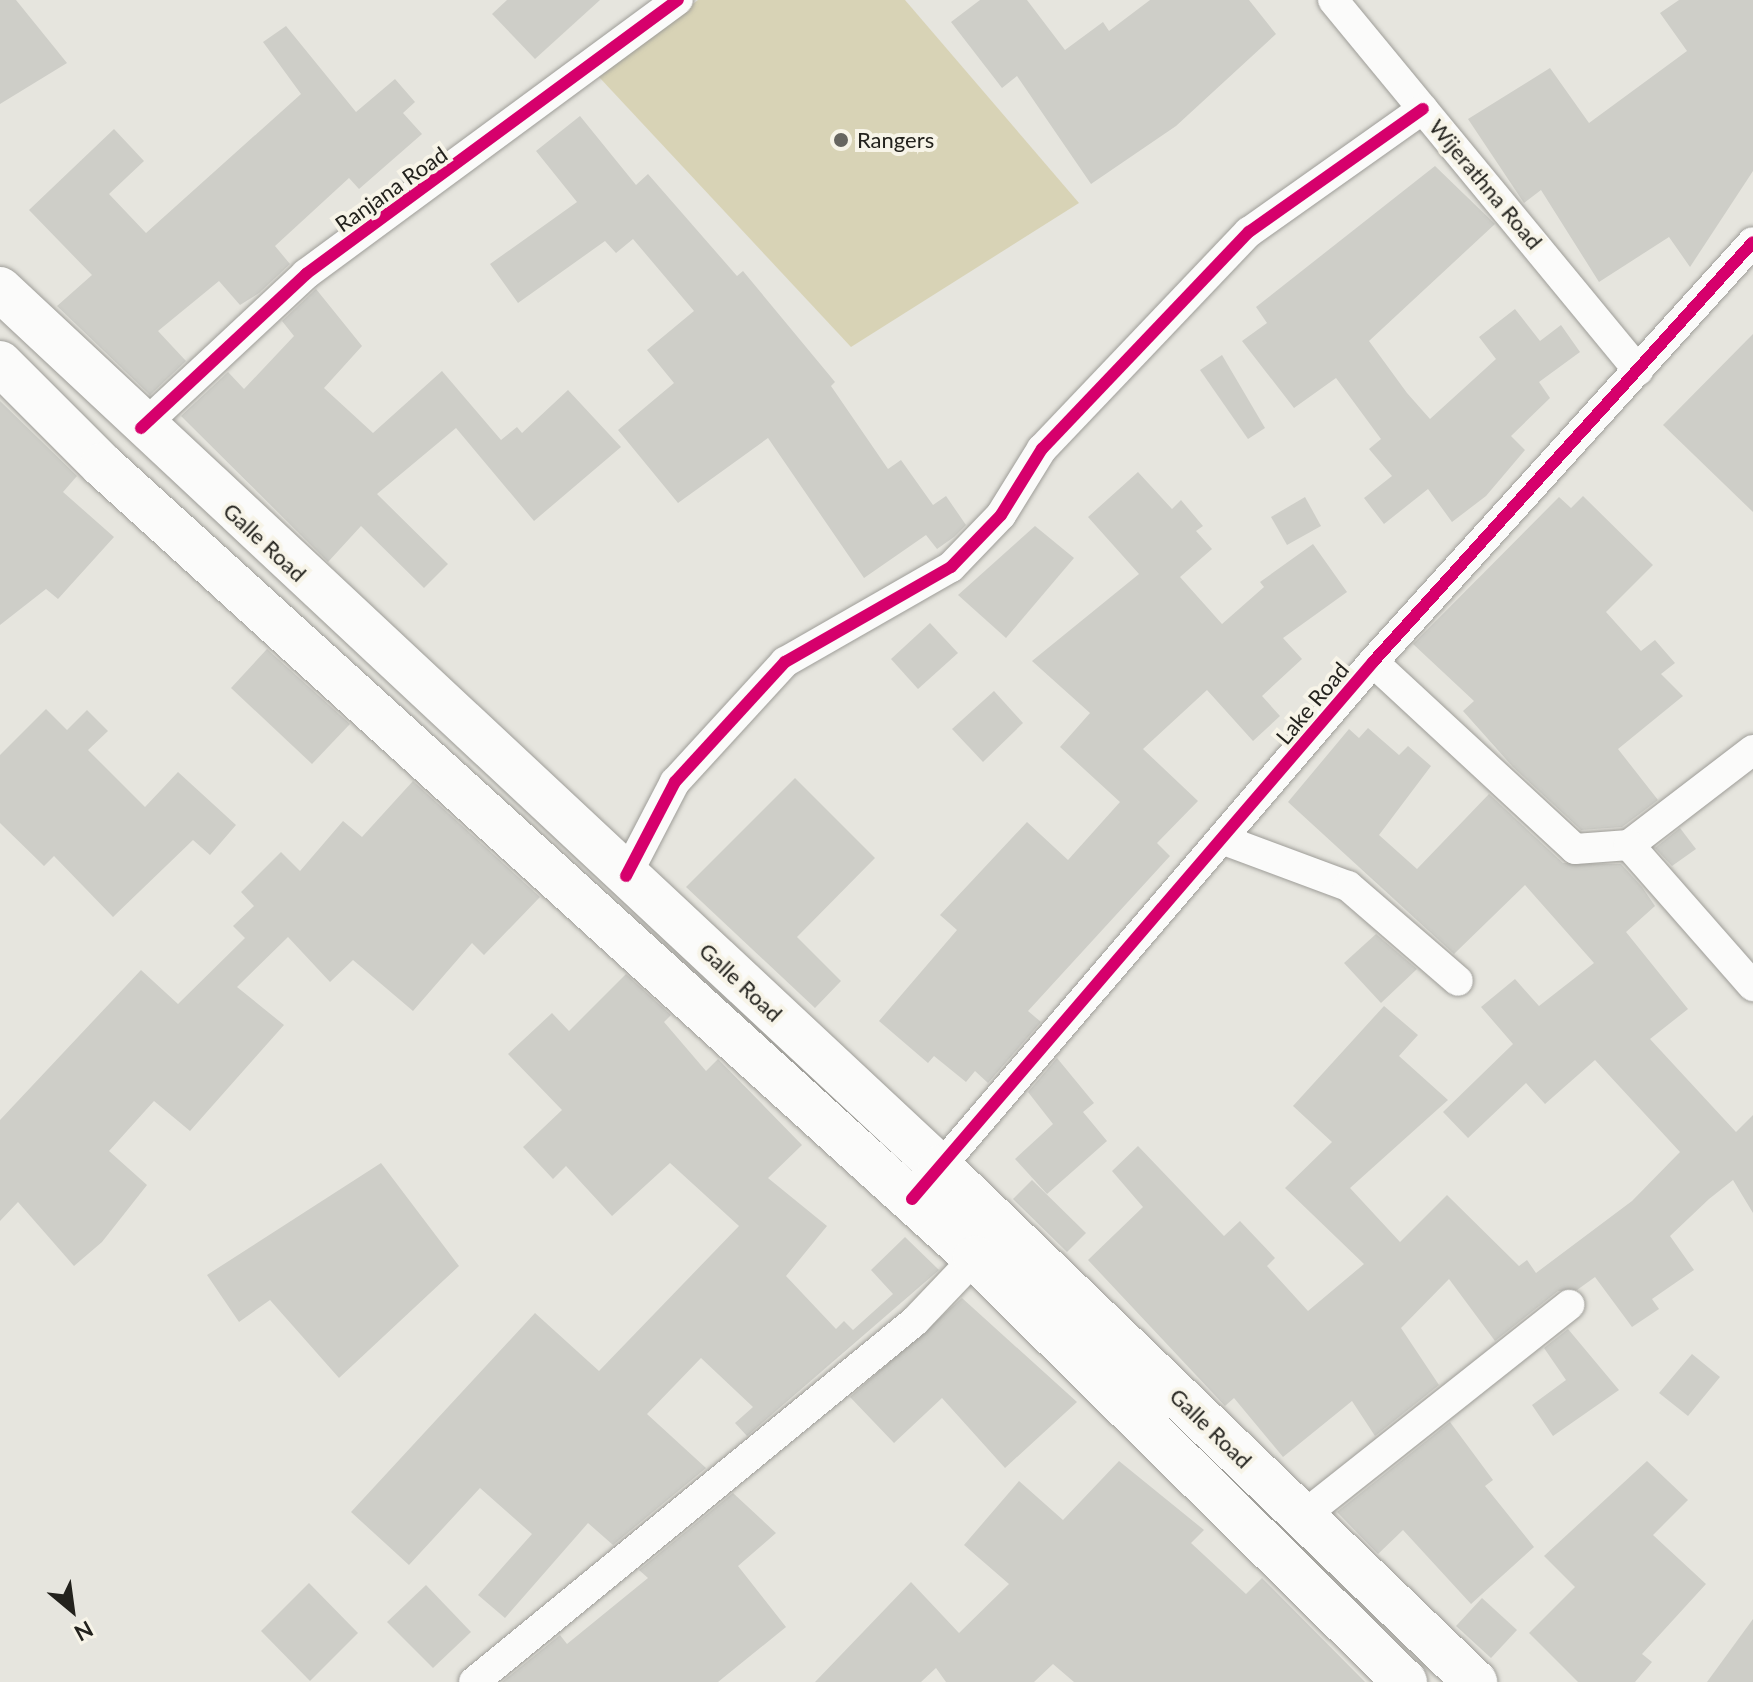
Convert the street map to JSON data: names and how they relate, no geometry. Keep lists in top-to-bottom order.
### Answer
{
  "streets": {
    "highway": ["Galle Road"],
    "street": ["Wijerathna Road", "Ranjana Road", "Lake Road"]
  },
  "crossings": [
    ["Wijerathna Road", "Lake Road"],
    ["Ranjana Road", "Galle Road"],
    ["Galle Road", "Lake Road"]
  ],
  "places": ["Rangers"],
  "north": "bottom right"
}
